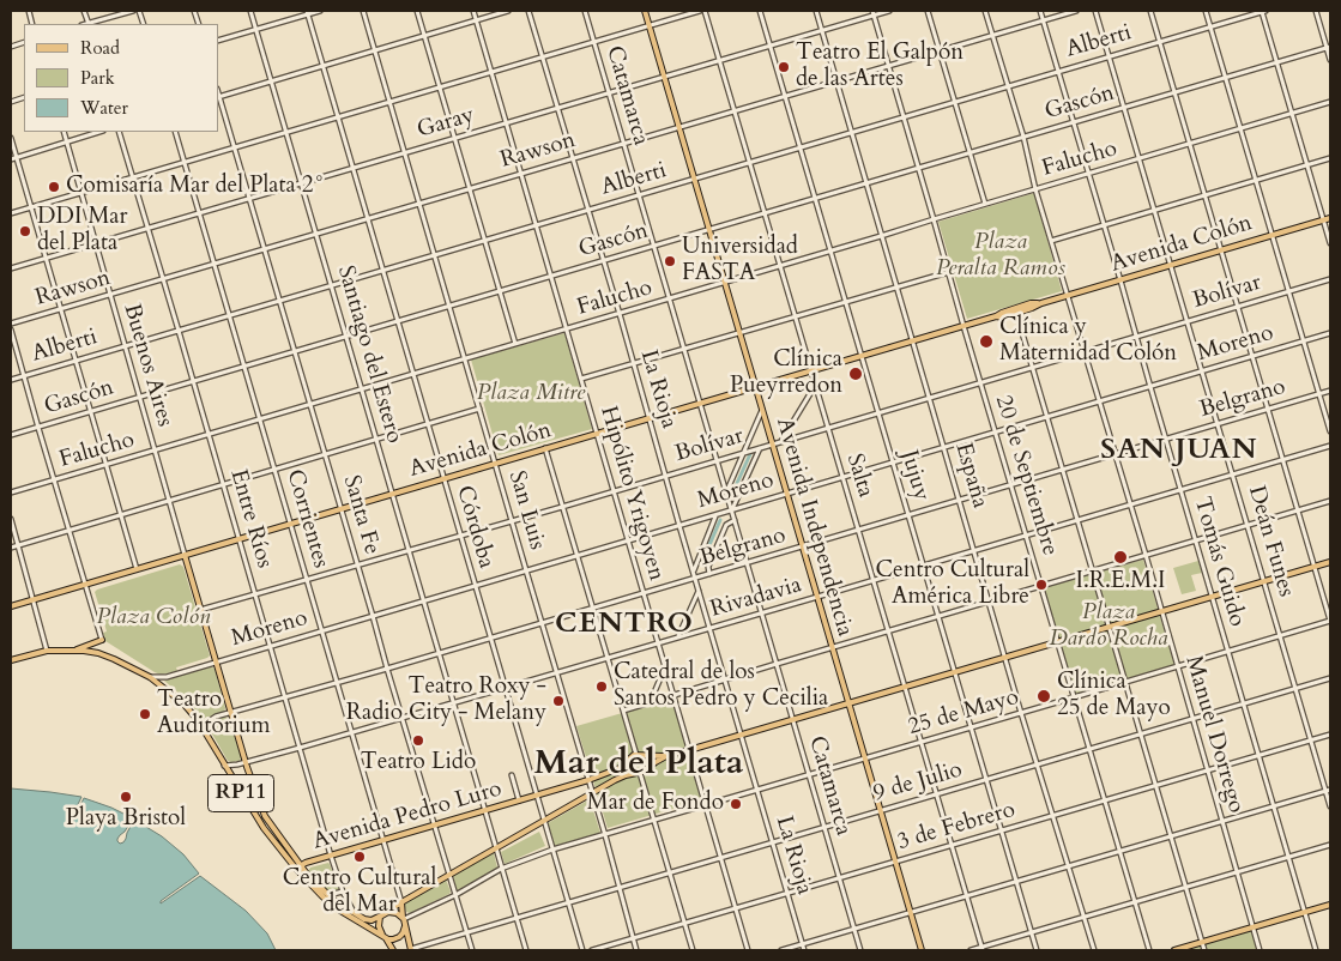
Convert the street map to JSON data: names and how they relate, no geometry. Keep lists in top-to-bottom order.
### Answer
{
  "streets": {
    "main road": [
      "Avenida Colón",
      "Buenos Aires",
      "Corrientes",
      "Avenida Independencia",
      "RP11",
      "Avenida Pedro Luro"
    ],
    "street": [
      "Alberti",
      "Catamarca",
      "Gascón",
      "Garay",
      "Rawson",
      "Falucho",
      "Bolívar",
      "Moreno",
      "Santiago del Estero",
      "La Rioja",
      "Belgrano",
      "Salta",
      "Jujuy",
      "España",
      "20 de Septiembre",
      "Hipólito Yrigoyen",
      "San Luis",
      "Santa Fe",
      "Entre Ríos",
      "Córdoba",
      "Deán Funes",
      "Tomás Guido",
      "Rivadavia",
      "25 de Mayo",
      "Manuel Dorrego",
      "9 de Julio",
      "3 de Febrero"
    ]
  },
  "crossings": [
    ["Alberti", "Catamarca"],
    ["Alberti", "Santiago del Estero"],
    ["Alberti", "Buenos Aires"],
    ["Alberti", "La Rioja"],
    ["Alberti", "Salta"],
    ["Alberti", "Jujuy"],
    ["Alberti", "España"],
    ["Alberti", "20 de Septiembre"],
    ["Alberti", "Hipólito Yrigoyen"],
    ["Alberti", "San Luis"],
    ["Alberti", "Santa Fe"],
    ["Alberti", "Entre Ríos"],
    ["Alberti", "Corrientes"],
    ["Alberti", "Córdoba"],
    ["Alberti", "Avenida Independencia"],
    ["Alberti", "Deán Funes"],
    ["Alberti", "Tomás Guido"],
    ["Alberti", "Manuel Dorrego"],
    ["Catamarca", "Gascón"],
    ["Catamarca", "Garay"],
    ["Catamarca", "Rawson"],
    ["Catamarca", "Falucho"],
    ["Catamarca", "Avenida Colón"],
    ["Catamarca", "Bolívar"],
    ["Catamarca", "Moreno"],
    ["Catamarca", "Belgrano"],
    ["Catamarca", "Rivadavia"],
    ["Catamarca", "25 de Mayo"],
    ["Catamarca", "9 de Julio"],
    ["Catamarca", "3 de Febrero"],
    ["Gascón", "Santiago del Estero"],
    ["Gascón", "Buenos Aires"],
    ["Gascón", "La Rioja"],
    ["Gascón", "Salta"],
    ["Gascón", "Jujuy"],
    ["Gascón", "España"],
    ["Gascón", "20 de Septiembre"],
    ["Gascón", "Hipólito Yrigoyen"],
    ["Gascón", "San Luis"],
    ["Gascón", "Santa Fe"],
    ["Gascón", "Entre Ríos"],
    ["Gascón", "Corrientes"],
    ["Gascón", "Córdoba"],
    ["Gascón", "Avenida Independencia"],
    ["Gascón", "Deán Funes"],
    ["Gascón", "Tomás Guido"],
    ["Gascón", "Manuel Dorrego"],
    ["Garay", "Santiago del Estero"],
    ["Garay", "Buenos Aires"],
    ["Garay", "La Rioja"],
    ["Garay", "Salta"],
    ["Garay", "Jujuy"],
    ["Garay", "España"],
    ["Garay", "20 de Septiembre"],
    ["Garay", "Hipólito Yrigoyen"],
    ["Garay", "San Luis"],
    ["Garay", "Santa Fe"],
    ["Garay", "Entre Ríos"],
    ["Garay", "Corrientes"],
    ["Garay", "Córdoba"],
    ["Garay", "Avenida Independencia"],
    ["Rawson", "Santiago del Estero"],
    ["Rawson", "Buenos Aires"],
    ["Rawson", "La Rioja"],
    ["Rawson", "Salta"],
    ["Rawson", "Jujuy"],
    ["Rawson", "España"],
    ["Rawson", "20 de Septiembre"],
    ["Rawson", "Hipólito Yrigoyen"],
    ["Rawson", "San Luis"],
    ["Rawson", "Santa Fe"],
    ["Rawson", "Entre Ríos"],
    ["Rawson", "Corrientes"],
    ["Rawson", "Córdoba"],
    ["Rawson", "Avenida Independencia"],
    ["Rawson", "Tomás Guido"],
    ["Rawson", "Manuel Dorrego"],
    ["Falucho", "Santiago del Estero"],
    ["Falucho", "Buenos Aires"],
    ["Falucho", "La Rioja"],
    ["Falucho", "Salta"],
    ["Falucho", "Jujuy"],
    ["Falucho", "España"],
    ["Falucho", "20 de Septiembre"],
    ["Falucho", "Hipólito Yrigoyen"],
    ["Falucho", "San Luis"],
    ["Falucho", "Santa Fe"],
    ["Falucho", "Entre Ríos"],
    ["Falucho", "Corrientes"],
    ["Falucho", "Córdoba"],
    ["Falucho", "Avenida Independencia"],
    ["Falucho", "Deán Funes"],
    ["Falucho", "Tomás Guido"],
    ["Falucho", "Manuel Dorrego"],
    ["Avenida Colón", "Santiago del Estero"],
    ["Avenida Colón", "Buenos Aires"],
    ["Avenida Colón", "La Rioja"],
    ["Avenida Colón", "Salta"],
    ["Avenida Colón", "Jujuy"],
    ["Avenida Colón", "España"],
    ["Avenida Colón", "20 de Septiembre"],
    ["Avenida Colón", "Hipólito Yrigoyen"],
    ["Avenida Colón", "San Luis"],
    ["Avenida Colón", "Santa Fe"],
    ["Avenida Colón", "Entre Ríos"],
    ["Avenida Colón", "Corrientes"],
    ["Avenida Colón", "Córdoba"],
    ["Avenida Colón", "Avenida Independencia"],
    ["Avenida Colón", "Deán Funes"],
    ["Avenida Colón", "Tomás Guido"],
    ["Avenida Colón", "Manuel Dorrego"],
    ["Bolívar", "Santiago del Estero"],
    ["Bolívar", "Buenos Aires"],
    ["Bolívar", "La Rioja"],
    ["Bolívar", "Salta"],
    ["Bolívar", "Jujuy"],
    ["Bolívar", "España"],
    ["Bolívar", "20 de Septiembre"],
    ["Bolívar", "Hipólito Yrigoyen"],
    ["Bolívar", "San Luis"],
    ["Bolívar", "Santa Fe"],
    ["Bolívar", "Entre Ríos"],
    ["Bolívar", "Corrientes"],
    ["Bolívar", "Córdoba"],
    ["Bolívar", "Avenida Independencia"],
    ["Bolívar", "Deán Funes"],
    ["Bolívar", "Tomás Guido"],
    ["Bolívar", "Manuel Dorrego"],
    ["Bolívar", "RP11"],
    ["Moreno", "Santiago del Estero"],
    ["Moreno", "La Rioja"],
    ["Moreno", "Salta"],
    ["Moreno", "Jujuy"],
    ["Moreno", "España"],
    ["Moreno", "20 de Septiembre"],
    ["Moreno", "Hipólito Yrigoyen"],
    ["Moreno", "San Luis"],
    ["Moreno", "Santa Fe"],
    ["Moreno", "Entre Ríos"],
    ["Moreno", "Corrientes"],
    ["Moreno", "Córdoba"],
    ["Moreno", "Avenida Independencia"],
    ["Moreno", "Deán Funes"],
    ["Moreno", "Tomás Guido"],
    ["Moreno", "Manuel Dorrego"],
    ["Moreno", "RP11"],
    ["Santiago del Estero", "Belgrano"],
    ["Santiago del Estero", "Rivadavia"],
    ["Santiago del Estero", "25 de Mayo"],
    ["Santiago del Estero", "9 de Julio"],
    ["Santiago del Estero", "Avenida Pedro Luro"],
    ["Buenos Aires", "RP11"],
    ["La Rioja", "Belgrano"],
    ["La Rioja", "Rivadavia"],
    ["La Rioja", "25 de Mayo"],
    ["La Rioja", "9 de Julio"],
    ["La Rioja", "3 de Febrero"],
    ["Belgrano", "Salta"],
    ["Belgrano", "Jujuy"],
    ["Belgrano", "España"],
    ["Belgrano", "20 de Septiembre"],
    ["Belgrano", "Hipólito Yrigoyen"],
    ["Belgrano", "San Luis"],
    ["Belgrano", "Santa Fe"],
    ["Belgrano", "Entre Ríos"],
    ["Belgrano", "Corrientes"],
    ["Belgrano", "Córdoba"],
    ["Belgrano", "Avenida Independencia"],
    ["Belgrano", "Deán Funes"],
    ["Belgrano", "Tomás Guido"],
    ["Belgrano", "Manuel Dorrego"],
    ["Belgrano", "RP11"],
    ["Salta", "Rivadavia"],
    ["Salta", "25 de Mayo"],
    ["Salta", "9 de Julio"],
    ["Salta", "3 de Febrero"],
    ["Jujuy", "Rivadavia"],
    ["Jujuy", "25 de Mayo"],
    ["Jujuy", "9 de Julio"],
    ["Jujuy", "3 de Febrero"],
    ["España", "Rivadavia"],
    ["España", "25 de Mayo"],
    ["España", "9 de Julio"],
    ["España", "3 de Febrero"],
    ["20 de Septiembre", "Rivadavia"],
    ["20 de Septiembre", "25 de Mayo"],
    ["20 de Septiembre", "9 de Julio"],
    ["20 de Septiembre", "3 de Febrero"],
    ["Hipólito Yrigoyen", "Rivadavia"],
    ["Hipólito Yrigoyen", "25 de Mayo"],
    ["Hipólito Yrigoyen", "9 de Julio"],
    ["Hipólito Yrigoyen", "3 de Febrero"],
    ["San Luis", "Rivadavia"],
    ["San Luis", "25 de Mayo"],
    ["San Luis", "9 de Julio"],
    ["San Luis", "Avenida Pedro Luro"],
    ["San Luis", "3 de Febrero"],
    ["Santa Fe", "Rivadavia"],
    ["Santa Fe", "25 de Mayo"],
    ["Santa Fe", "9 de Julio"],
    ["Santa Fe", "Avenida Pedro Luro"],
    ["Entre Ríos", "Rivadavia"],
    ["Entre Ríos", "RP11"],
    ["Entre Ríos", "Avenida Pedro Luro"],
    ["Corrientes", "Rivadavia"],
    ["Corrientes", "25 de Mayo"],
    ["Corrientes", "RP11"],
    ["Corrientes", "Avenida Pedro Luro"],
    ["Córdoba", "Rivadavia"],
    ["Córdoba", "25 de Mayo"],
    ["Córdoba", "9 de Julio"],
    ["Córdoba", "Avenida Pedro Luro"],
    ["Avenida Independencia", "Rivadavia"],
    ["Avenida Independencia", "25 de Mayo"],
    ["Avenida Independencia", "9 de Julio"],
    ["Avenida Independencia", "3 de Febrero"],
    ["Deán Funes", "Rivadavia"],
    ["Deán Funes", "25 de Mayo"],
    ["Deán Funes", "9 de Julio"],
    ["Deán Funes", "3 de Febrero"],
    ["Tomás Guido", "Rivadavia"],
    ["Tomás Guido", "25 de Mayo"],
    ["Tomás Guido", "9 de Julio"],
    ["Tomás Guido", "3 de Febrero"],
    ["Rivadavia", "Manuel Dorrego"],
    ["Rivadavia", "RP11"],
    ["25 de Mayo", "Manuel Dorrego"],
    ["25 de Mayo", "RP11"],
    ["Manuel Dorrego", "9 de Julio"],
    ["Manuel Dorrego", "3 de Febrero"],
    ["RP11", "Avenida Pedro Luro"]
  ],
  "districts": ["SAN JUAN", "CENTRO", "Mar del Plata"],
  "parks": [
    "Plaza Peralta Ramos",
    "Plaza Mitre",
    "Plaza Dardo Rocha",
    "Plaza Colón"
  ],
  "places": [
    "Teatro El Galpón de las Artes",
    "Comisaría Mar del Plata 2°",
    "DDI Mar del Plata",
    "Universidad FASTA",
    "Clínica y Maternidad Colón",
    "Clínica Pueyrredon",
    "I.R.E.M.I",
    "Centro Cultural América Libre",
    "Catedral de los Santos Pedro y Cecilia",
    "Clínica 25 de Mayo",
    "Teatro Roxy - Radio City - Melany",
    "Teatro Auditorium",
    "Teatro Lido",
    "Playa Bristol",
    "Mar de Fondo",
    "Centro Cultural del Mar"
  ],
  "legend": ["Road", "Park", "Water"]
}
